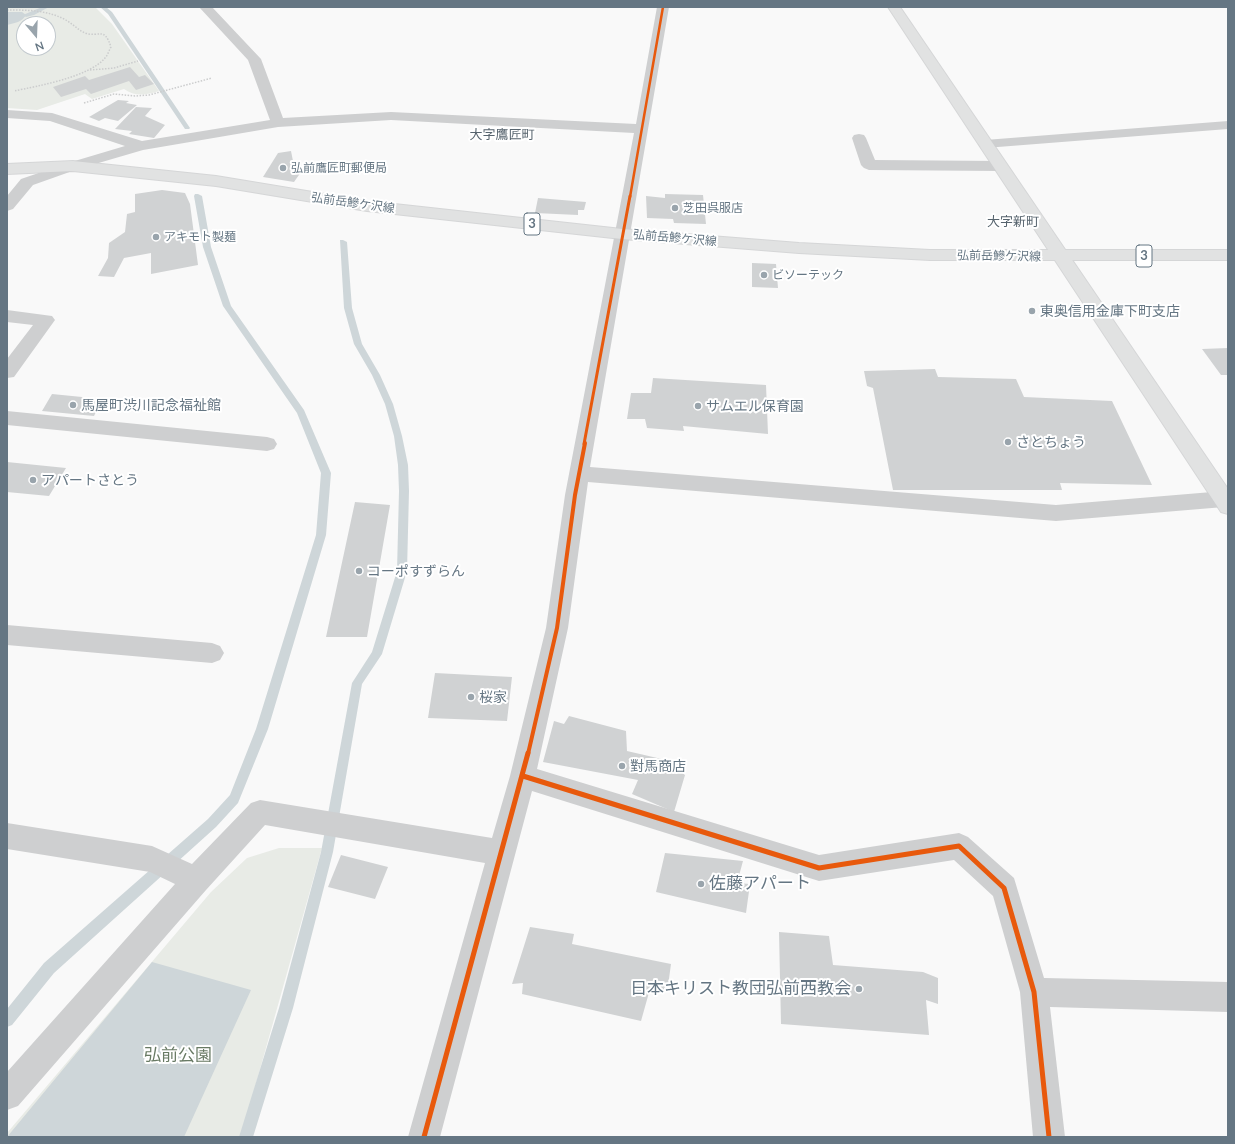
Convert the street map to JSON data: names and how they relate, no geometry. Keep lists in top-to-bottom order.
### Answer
{
  "streets": {
    "main road": ["弘前岳鰺ケ沢線", "3"]
  },
  "districts": ["大字鷹匠町", "大字新町"],
  "parks": ["弘前公園"],
  "places": [
    "弘前鷹匠町郵便局",
    "芝田呉服店",
    "アキモト製麺",
    "ビソーテック",
    "東奥信用金庫下町支店",
    "馬屋町渋川記念福祉館",
    "サムエル保育園",
    "さとちょう",
    "アパートさとう",
    "コーポすずらん",
    "桜家",
    "對馬商店",
    "佐藤アパート",
    "日本キリスト教団弘前西教会"
  ],
  "north": "bottom"
}
